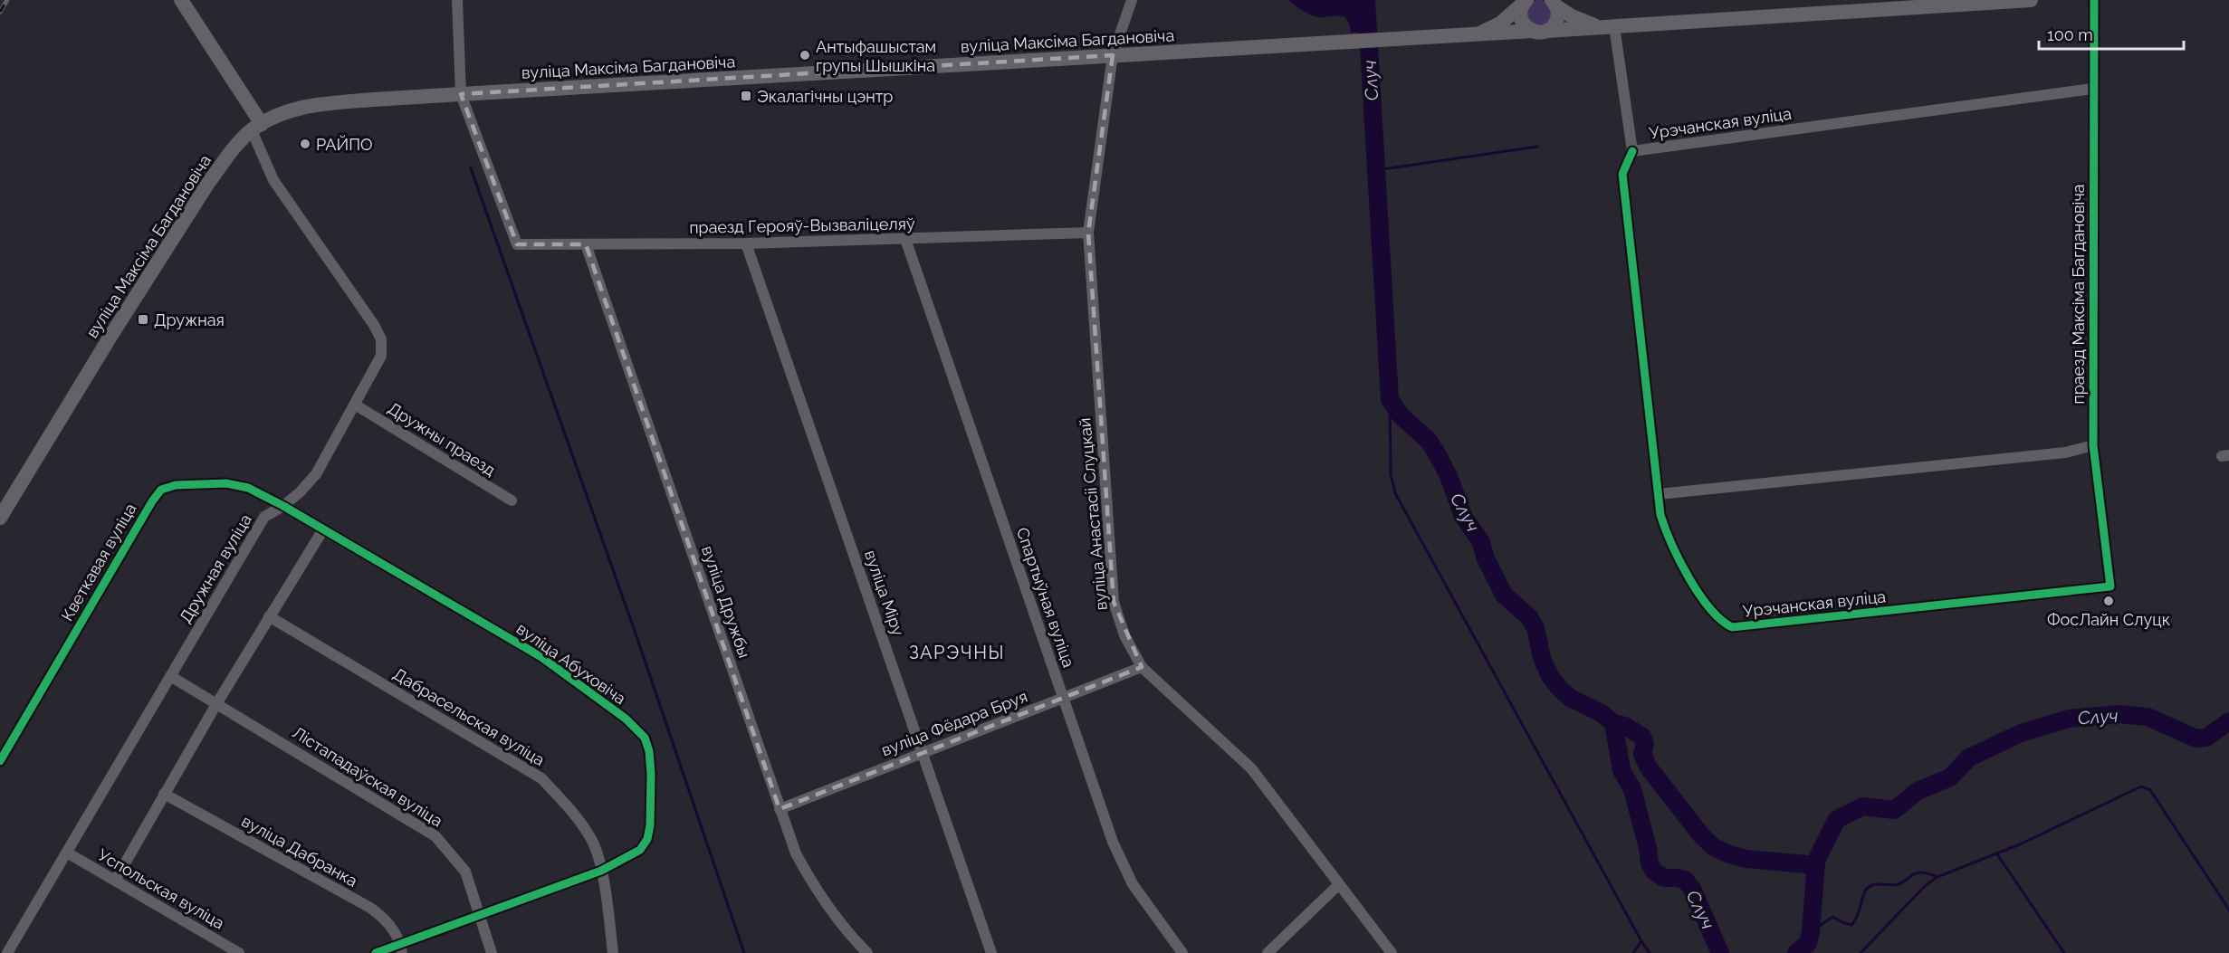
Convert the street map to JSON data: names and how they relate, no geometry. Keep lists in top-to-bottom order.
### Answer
{
  "streets": {
    "main road": ["вуліца Максіма Багдановіча"],
    "street": [
      "Урэчанская вуліца",
      "праезд Герояў-Вызваліцеляў",
      "праезд Максіма Багдановіча",
      "Дружны праезд",
      "вуліца Анастасіі Слуцкай",
      "Кветкавая вуліца",
      "Дружная вуліца",
      "вуліца Міру",
      "Спартыўная вуліца",
      "вуліца Дружбы",
      "вуліца Абуховіча",
      "Дабрасельская вуліца",
      "вуліца Фёдара Бруя",
      "Лістападаўская вуліца",
      "вуліца Дабранка",
      "Успольская вуліца"
    ]
  },
  "crossings": [
    ["вуліца Максіма Багдановіча", "праезд Герояў-Вызваліцеляў"],
    ["вуліца Максіма Багдановіча", "вуліца Анастасіі Слуцкай"],
    ["вуліца Максіма Багдановіча", "Дружная вуліца"],
    ["Урэчанская вуліца", "праезд Максіма Багдановіча"],
    ["праезд Герояў-Вызваліцеляў", "вуліца Анастасіі Слуцкай"],
    ["праезд Герояў-Вызваліцеляў", "вуліца Міру"],
    ["праезд Герояў-Вызваліцеляў", "Спартыўная вуліца"],
    ["праезд Герояў-Вызваліцеляў", "вуліца Дружбы"],
    ["Дружны праезд", "Дружная вуліца"],
    ["вуліца Анастасіі Слуцкай", "вуліца Фёдара Бруя"],
    ["Кветкавая вуліца", "Дружная вуліца"],
    ["Кветкавая вуліца", "вуліца Абуховіча"],
    ["Дружная вуліца", "вуліца Абуховіча"],
    ["Дружная вуліца", "Лістападаўская вуліца"],
    ["Дружная вуліца", "Успольская вуліца"],
    ["вуліца Міру", "вуліца Фёдара Бруя"],
    ["Спартыўная вуліца", "вуліца Фёдара Бруя"],
    ["вуліца Дружбы", "вуліца Фёдара Бруя"],
    ["вуліца Абуховіча", "Дабрасельская вуліца"],
    ["вуліца Абуховіча", "Лістападаўская вуліца"],
    ["вуліца Абуховіча", "вуліца Дабранка"]
  ],
  "districts": ["ЗАРЭЧНЫ"],
  "water": ["Случ"],
  "places": {
    "other": ["Антыфашыстам групы Шышкіна", "РАЙПО", "ФосЛайн Слуцк"],
    "transit": ["Экалагічны цэнтр", "Дружная"]
  },
  "scale_bar": "100 m"
}
